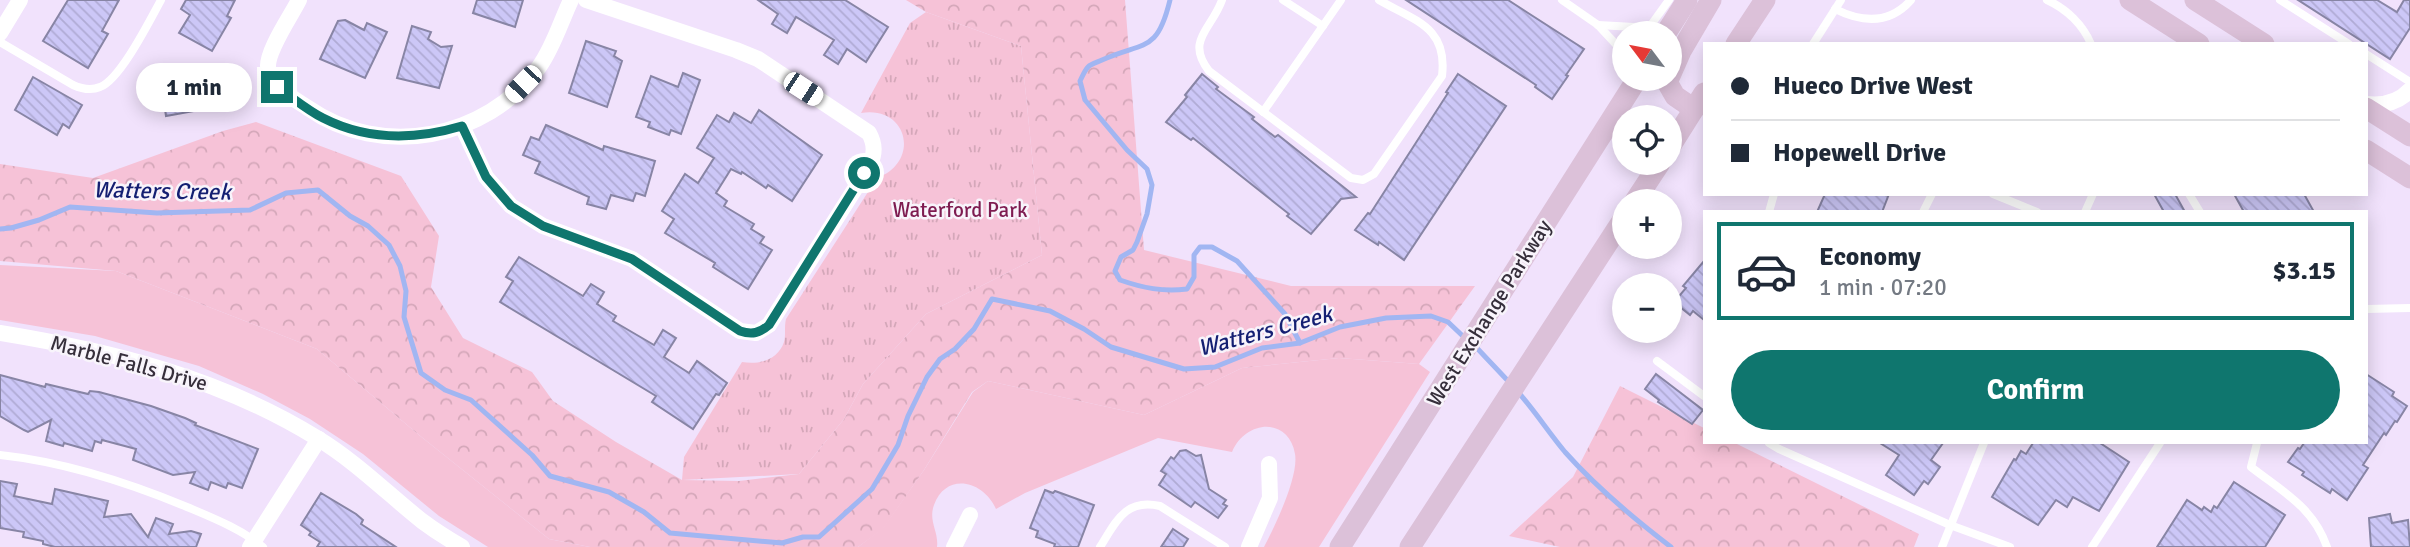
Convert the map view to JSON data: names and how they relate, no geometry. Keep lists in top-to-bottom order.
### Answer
{
  "streets": {
    "main road": ["West Exchange Parkway"],
    "street": ["Marble Falls Drive"]
  },
  "water": ["Watters Creek"],
  "parks": ["Waterford Park"],
  "north": "top left",
  "page": {
    "map_buttons": ["+", "−"],
    "banner": ["Hueco Drive West", "Hopewell Drive"],
    "bubble": "1 min",
    "list": [
      {
        "name": "Economy",
        "note": "1 min · 07:20",
        "value": "$3.15"
      }
    ],
    "buttons": "Confirm"
  }
}
